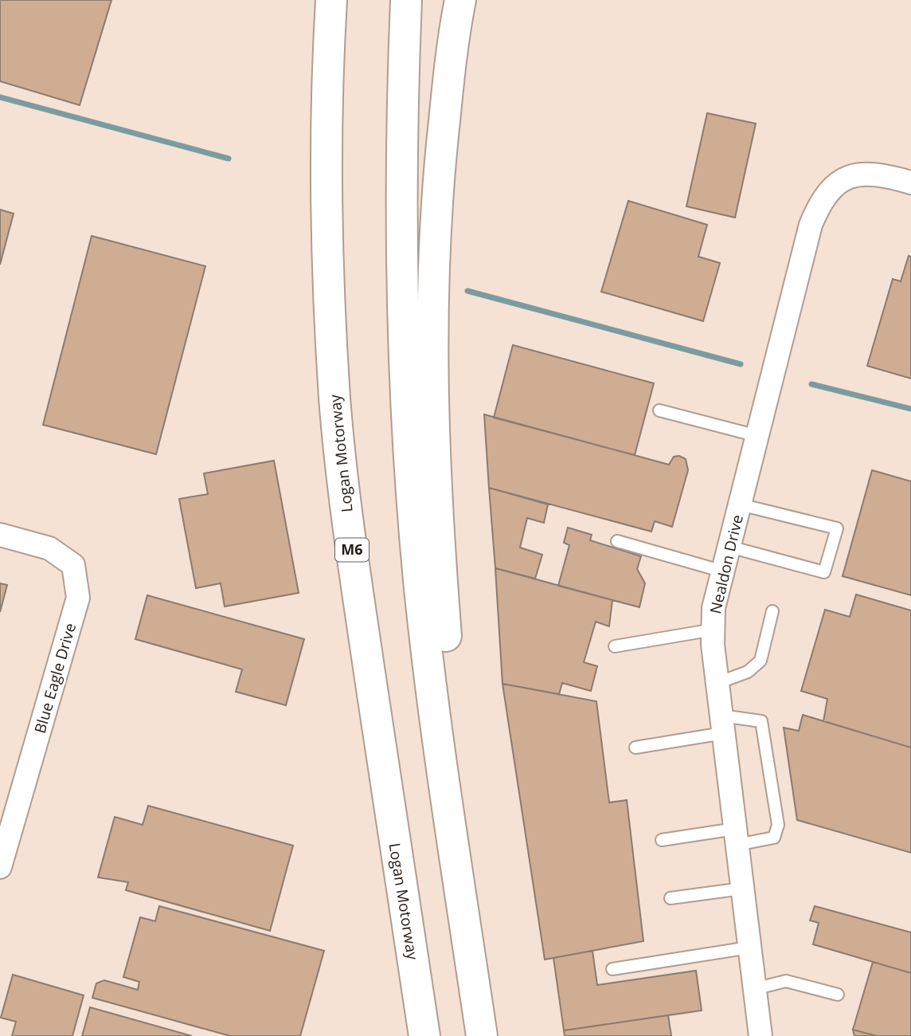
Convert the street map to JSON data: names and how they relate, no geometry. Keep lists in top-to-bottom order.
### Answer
{
  "streets": {
    "highway": ["Logan Motorway", "M6"],
    "street": ["Nealdon Drive", "Blue Eagle Drive"]
  }
}
